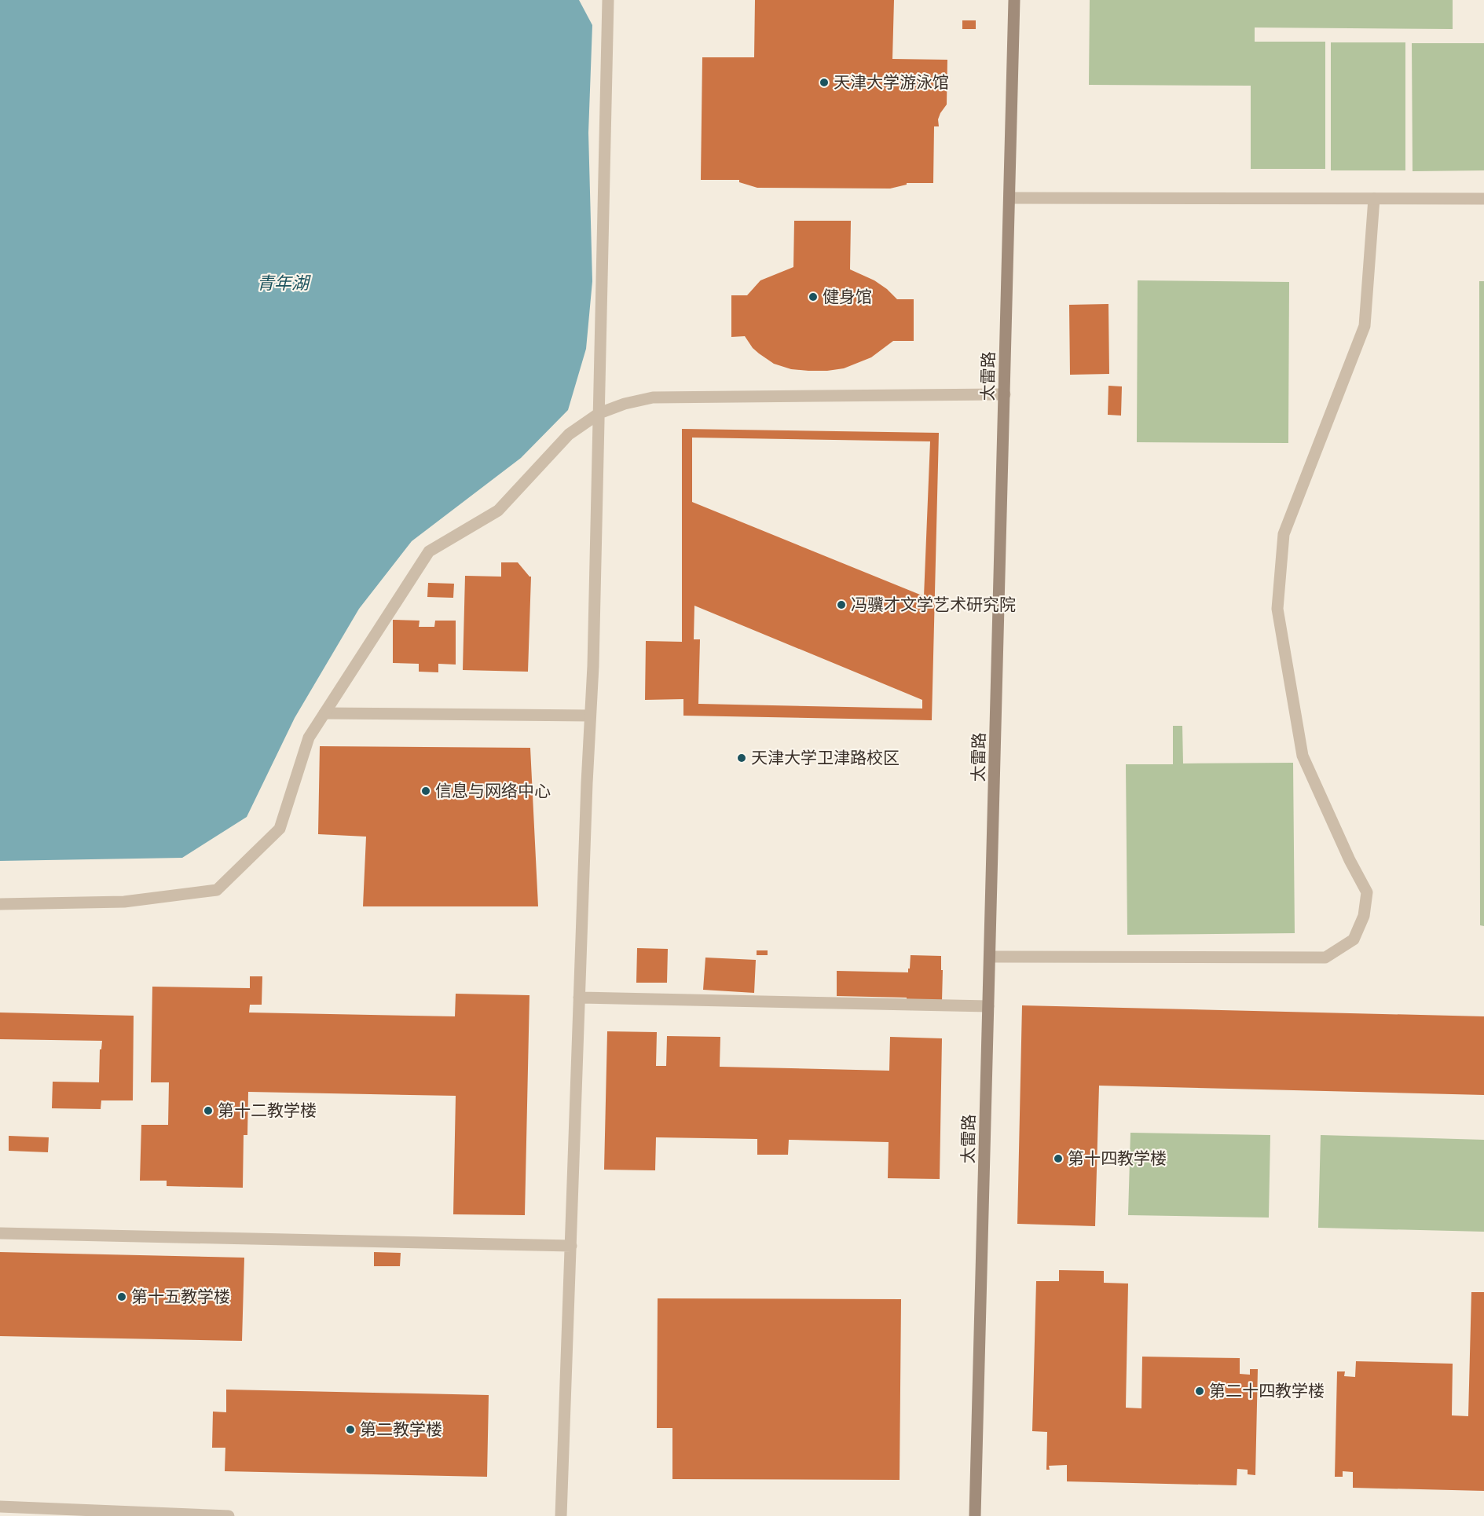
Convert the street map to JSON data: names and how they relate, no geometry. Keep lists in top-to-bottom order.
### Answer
{
  "streets": {
    "street": ["太雷路"]
  },
  "water": ["青年湖"],
  "places": [
    "天津大学游泳馆",
    "健身馆",
    "冯骥才文学艺术研究院",
    "天津大学卫津路校区",
    "信息与网络中心",
    "第十二教学楼",
    "第十四教学楼",
    "第十五教学楼",
    "第二十四教学楼",
    "第二教学楼"
  ]
}
